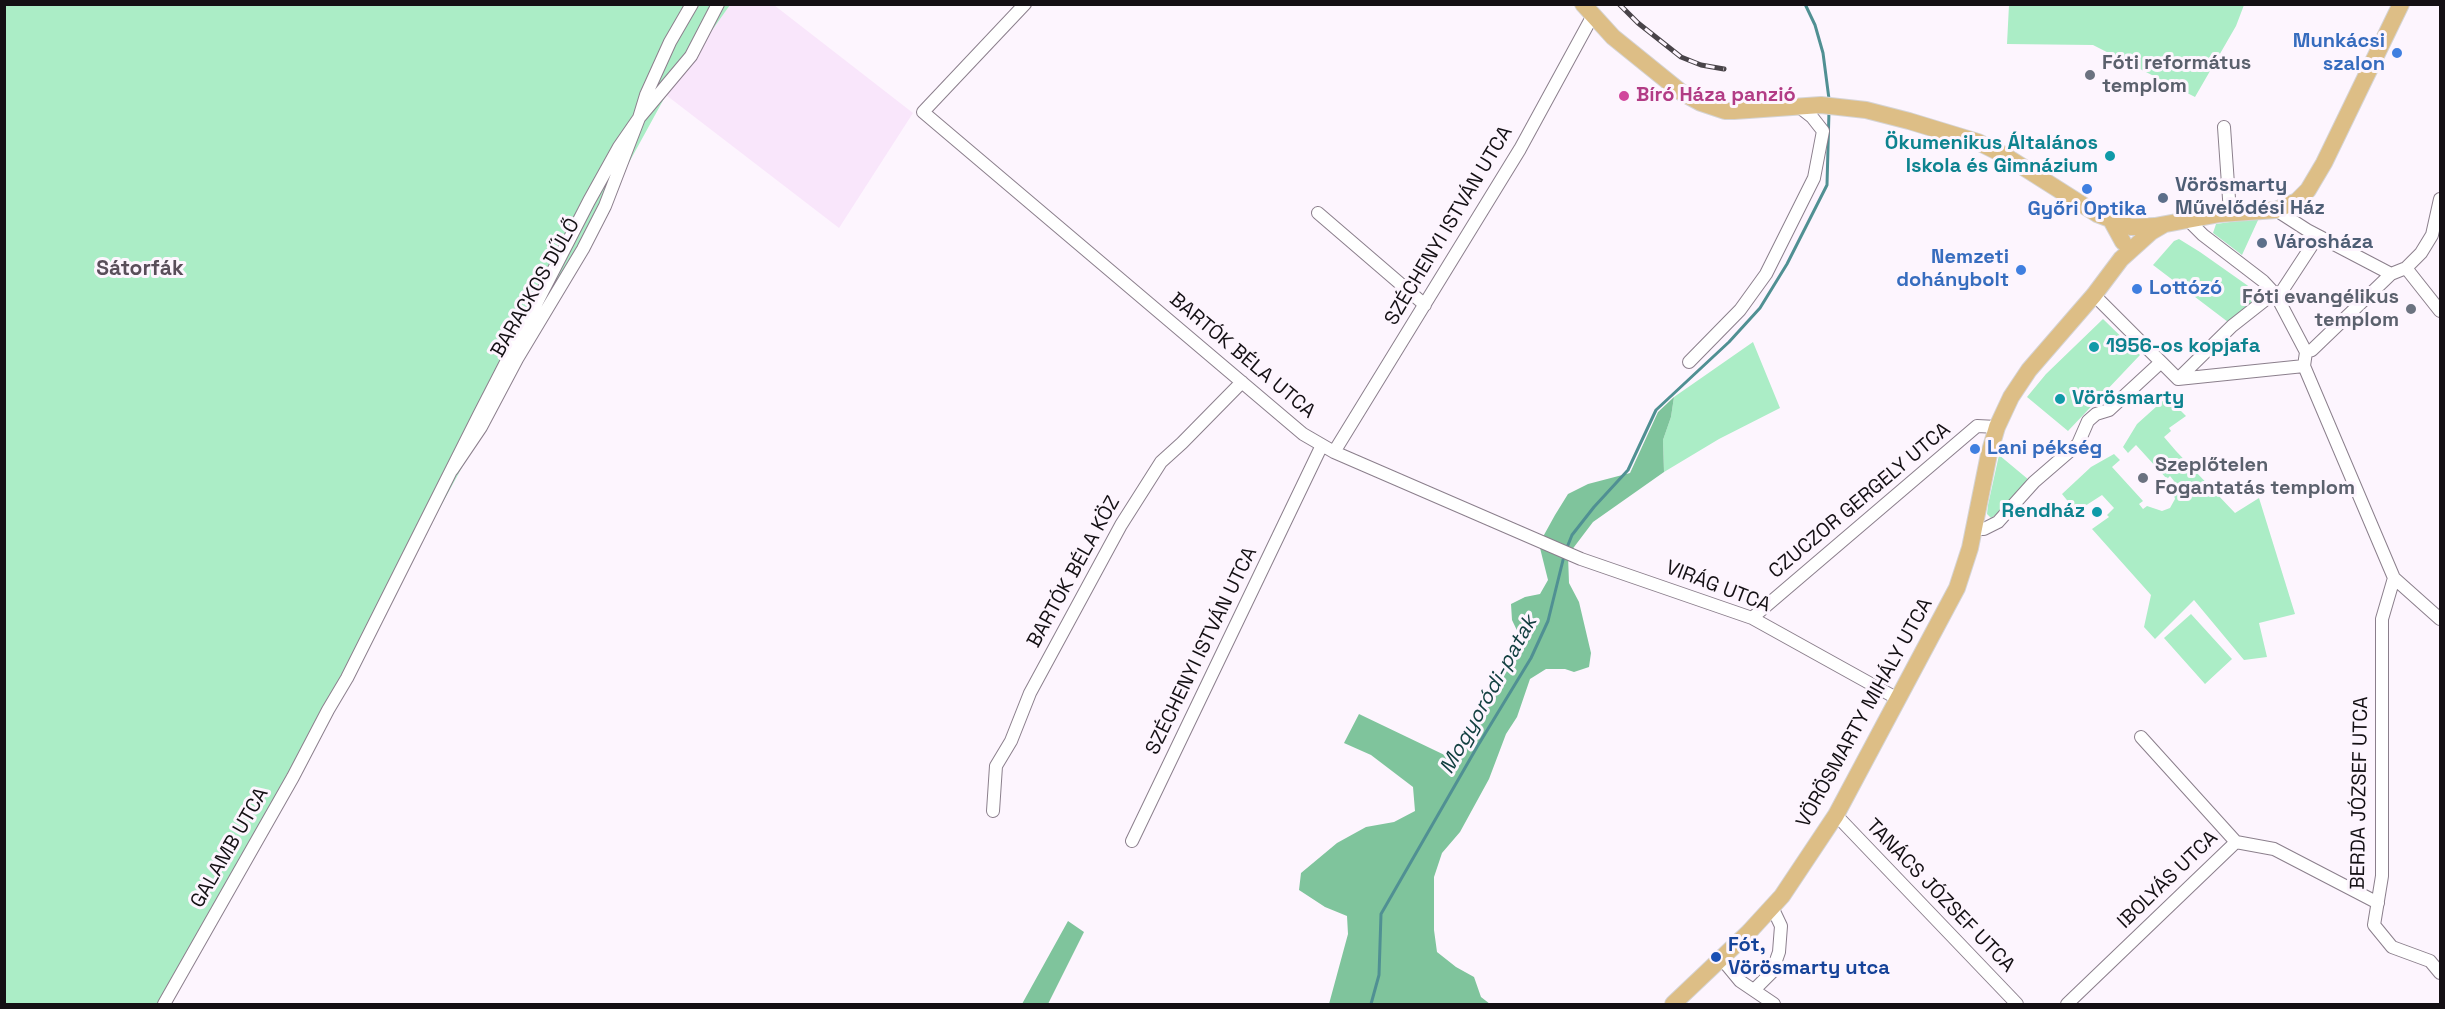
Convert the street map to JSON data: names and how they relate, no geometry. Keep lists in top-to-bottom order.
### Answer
{
  "streets": {
    "main road": ["VÖRÖSMARTY MIHÁLY UTCA"],
    "street": [
      "SZÉCHENYI ISTVÁN UTCA",
      "BARACKOS DŰLŐ",
      "BARTÓK BÉLA UTCA",
      "CZUCZOR GERGELY UTCA",
      "BARTÓK BÉLA KÖZ",
      "VIRÁG UTCA",
      "BERDA JÓZSEF UTCA",
      "GALAMB UTCA",
      "IBOLYÁS UTCA",
      "TANÁCS JÓZSEF UTCA"
    ]
  },
  "crossings": [
    ["SZÉCHENYI ISTVÁN UTCA", "BARTÓK BÉLA UTCA"],
    ["BARACKOS DŰLŐ", "GALAMB UTCA"],
    ["BARTÓK BÉLA UTCA", "BARTÓK BÉLA KÖZ"],
    ["BARTÓK BÉLA UTCA", "VIRÁG UTCA"],
    ["CZUCZOR GERGELY UTCA", "VIRÁG UTCA"],
    ["CZUCZOR GERGELY UTCA", "VÖRÖSMARTY MIHÁLY UTCA"],
    ["VIRÁG UTCA", "VÖRÖSMARTY MIHÁLY UTCA"],
    ["VÖRÖSMARTY MIHÁLY UTCA", "TANÁCS JÓZSEF UTCA"],
    ["BERDA JÓZSEF UTCA", "IBOLYÁS UTCA"]
  ],
  "districts": ["Sátorfák"],
  "water": ["Mogyoródi-patak"],
  "places": [
    "Munkácsi szalon",
    "Fóti református templom",
    "Bíró Háza panzió",
    "Ökumenikus Általános Iskola és Gimnázium",
    "Győri Optika",
    "Vörösmarty Művelődési Ház",
    "Városháza",
    "Nemzeti dohánybolt",
    "Lottózó",
    "Fóti evangélikus templom",
    "1956-os kopjafa",
    "Vörösmarty",
    "Lani pékség",
    "Szeplőtelen Fogantatás templom",
    "Rendház",
    "Fót, Vörösmarty utca"
  ]
}
